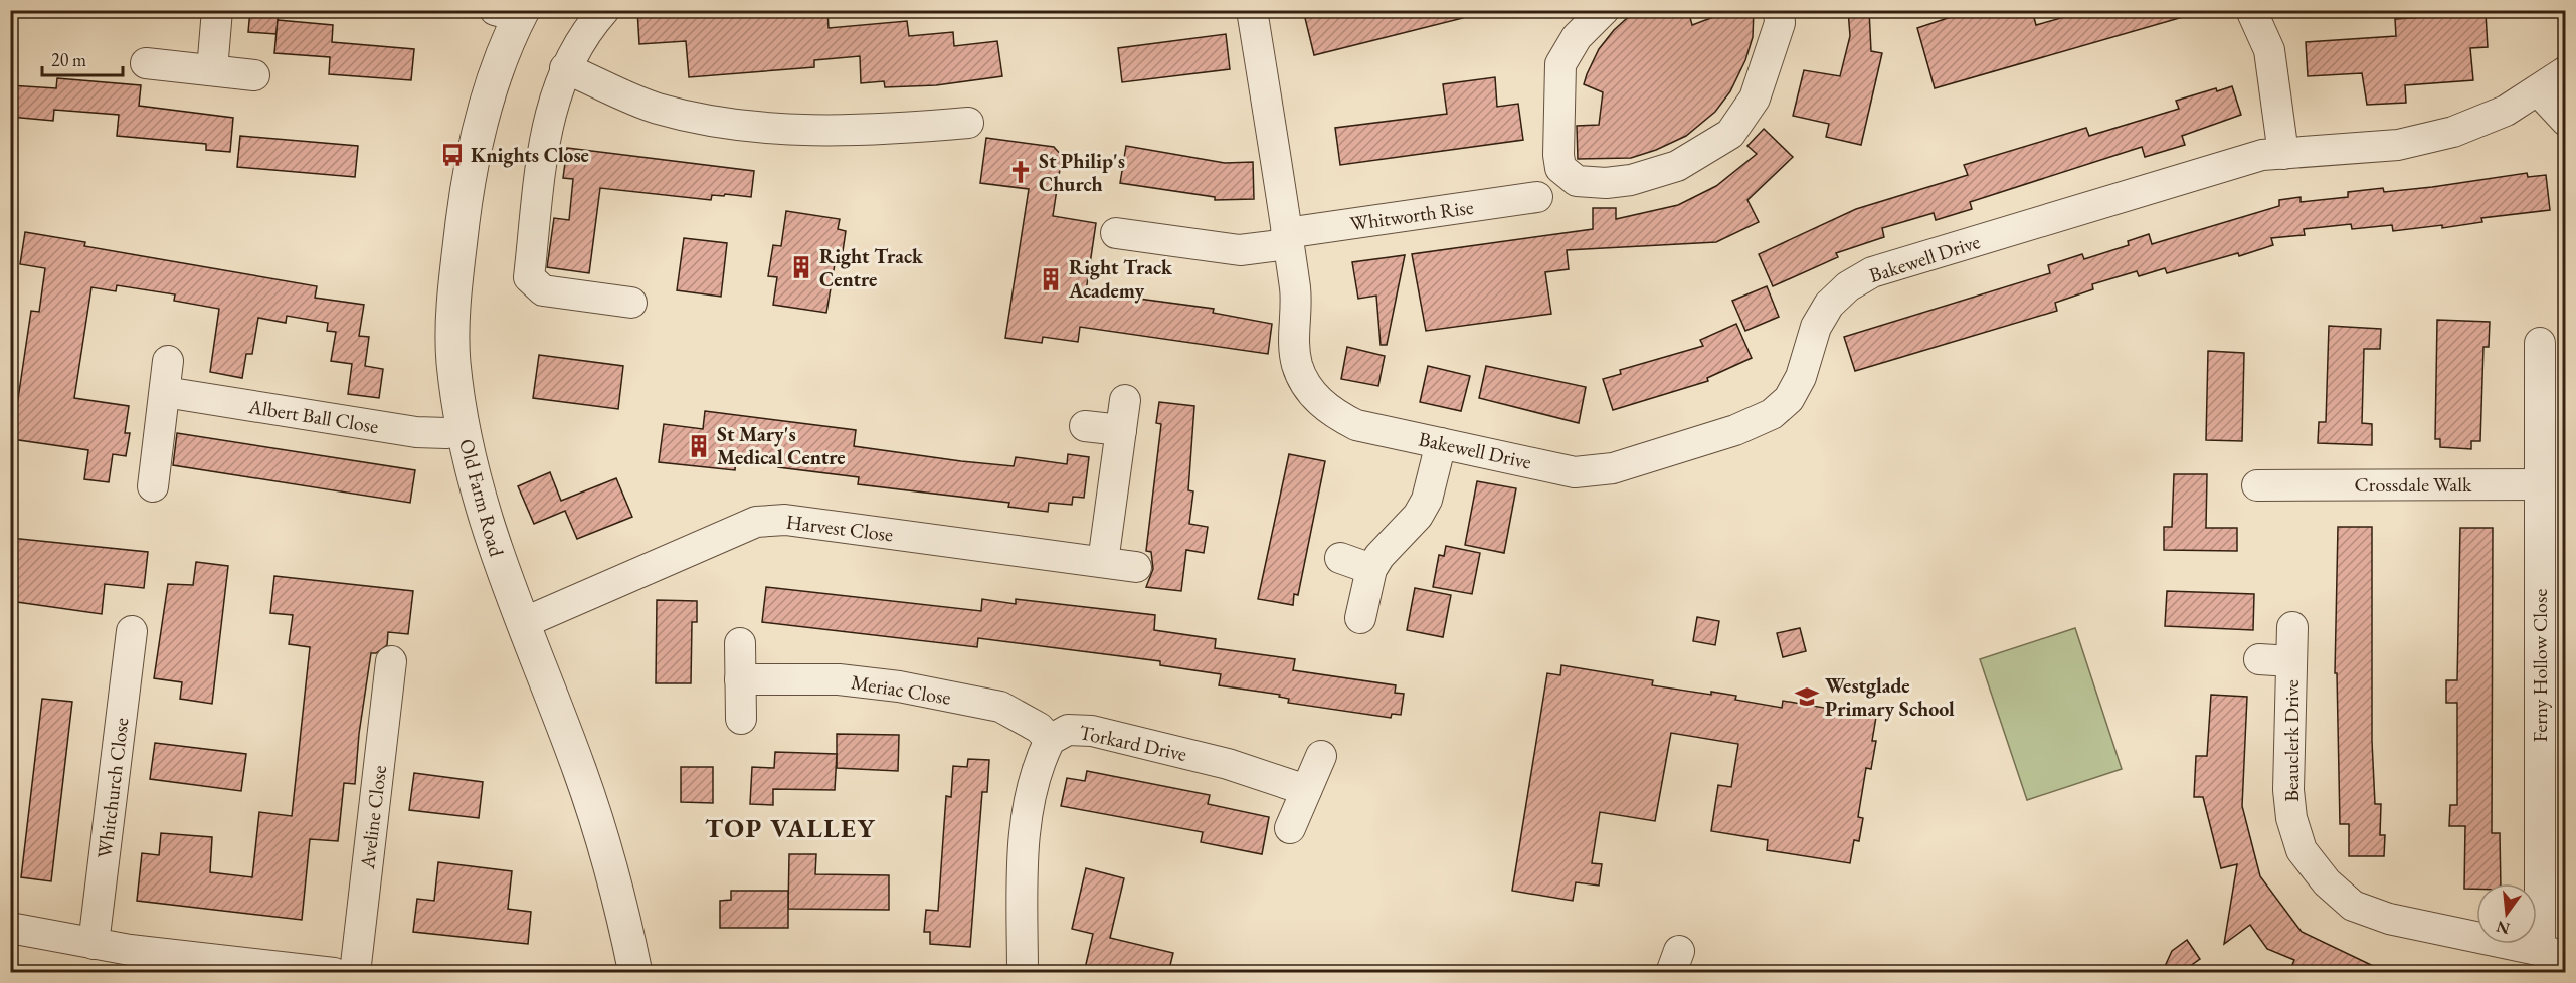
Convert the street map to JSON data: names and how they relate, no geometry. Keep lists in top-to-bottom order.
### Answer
{
  "streets": {
    "street": [
      "Whitworth Rise",
      "Bakewell Drive",
      "Albert Ball Close",
      "Crossdale Walk",
      "Old Farm Road",
      "Harvest Close",
      "Ferny Hollow Close",
      "Meriac Close",
      "Beauclerk Drive",
      "Torkard Drive",
      "Whitchurch Close",
      "Aveline Close"
    ]
  },
  "crossings": [
    ["Whitworth Rise", "Bakewell Drive"],
    ["Albert Ball Close", "Old Farm Road"],
    ["Crossdale Walk", "Ferny Hollow Close"],
    ["Old Farm Road", "Harvest Close"],
    ["Ferny Hollow Close", "Beauclerk Drive"],
    ["Meriac Close", "Torkard Drive"]
  ],
  "districts": ["TOP VALLEY"],
  "places": {
    "bus stop": ["Knights Close"],
    "church": ["St Philip's Church"],
    "building": ["Right Track Centre", "Right Track Academy", "St Mary's Medical Centre"],
    "school or university": ["Westglade Primary School"]
  },
  "scale_bar": "20 m",
  "north": "bottom"
}
